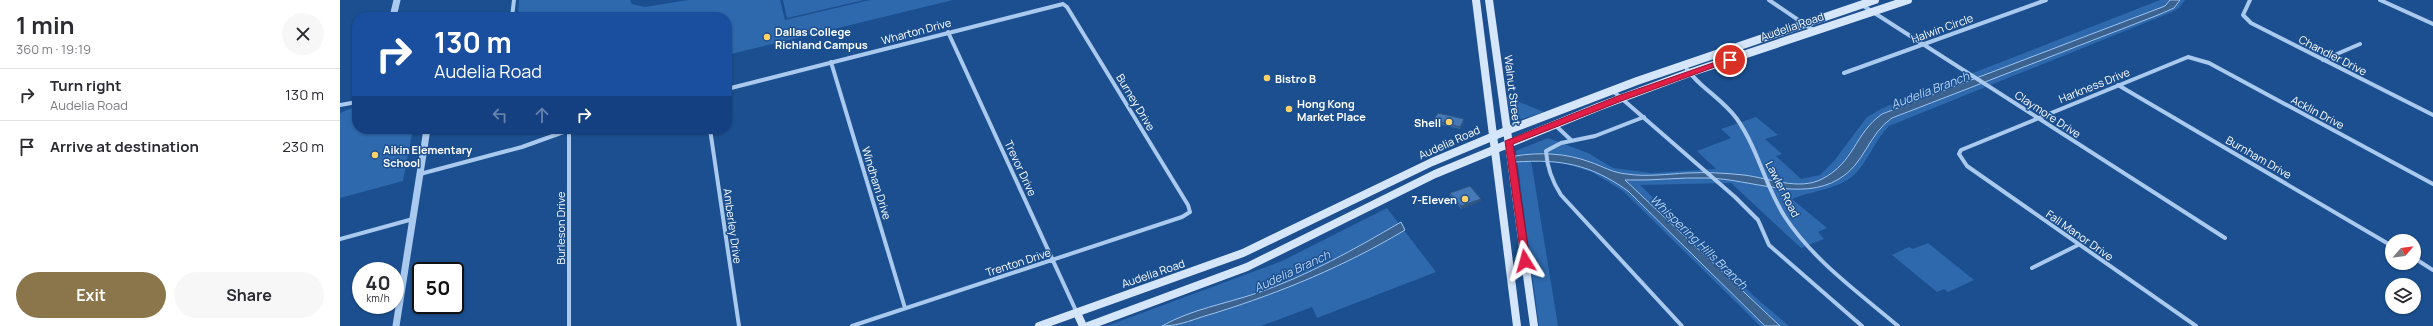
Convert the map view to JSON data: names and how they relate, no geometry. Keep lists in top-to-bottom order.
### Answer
{
  "streets": {
    "main road": ["Audelia Road", "Walnut Street"],
    "street": [
      "Halwin Circle",
      "Wharton Drive",
      "Chandler Drive",
      "Harkness Drive",
      "Burney Drive",
      "Acklin Drive",
      "Claymore Drive",
      "Burnham Drive",
      "Trevor Drive",
      "Windham Drive",
      "Lawler Road",
      "Amberley Drive",
      "Burleson Drive",
      "Fall Manor Drive",
      "Trenton Drive"
    ]
  },
  "crossings": [
    ["Audelia Road", "Walnut Street"],
    ["Audelia Road", "Claymore Drive"],
    ["Audelia Road", "Trevor Drive"],
    ["Audelia Road", "Lawler Road"],
    ["Halwin Circle", "Claymore Drive"],
    ["Wharton Drive", "Burney Drive"],
    ["Wharton Drive", "Trevor Drive"],
    ["Wharton Drive", "Windham Drive"],
    ["Harkness Drive", "Acklin Drive"],
    ["Harkness Drive", "Claymore Drive"],
    ["Harkness Drive", "Burnham Drive"],
    ["Harkness Drive", "Fall Manor Drive"],
    ["Burney Drive", "Trenton Drive"],
    ["Trevor Drive", "Trenton Drive"],
    ["Windham Drive", "Trenton Drive"]
  ],
  "water": ["Audelia Branch", "Whispering Hills Branch"],
  "places": [
    "Dallas College Richland Campus",
    "Bistro B",
    "Hong Kong Market Place",
    "Shell",
    "Aikin Elementary School",
    "7-Eleven"
  ],
  "north": "top right",
  "page": {
    "heading": ["1 min", "360 m · 19:19"],
    "turn": ["130 m", "Audelia Road"],
    "list": [
      {
        "name": "Turn right",
        "note": "Audelia Road",
        "value": "130 m"
      },
      {
        "name": "Arrive at destination",
        "value": "230 m"
      }
    ],
    "speed": "40 km/h",
    "limit": "50",
    "buttons": ["Exit", "Share"]
  }
}
